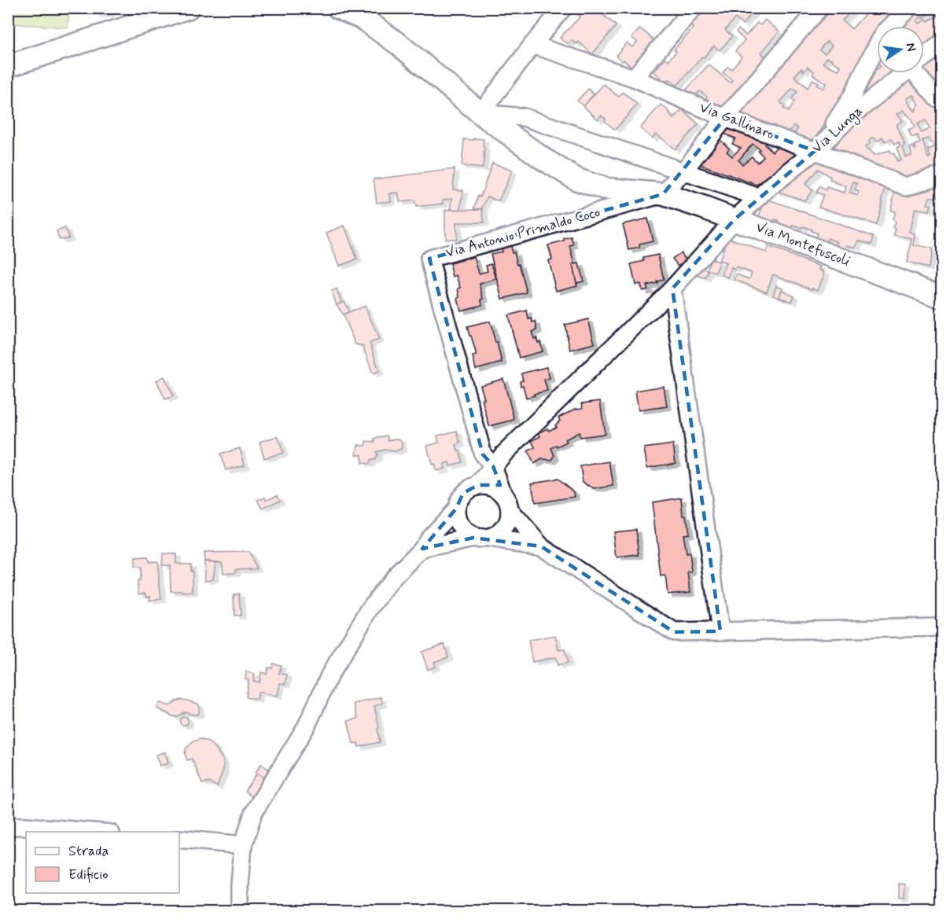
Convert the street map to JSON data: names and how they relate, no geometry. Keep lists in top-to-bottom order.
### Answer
{
  "streets": {
    "main road": ["Via Montefuscoli"],
    "street": ["Via Gallinaro", "Via Lunga", "Via Antonio Primaldo Coco"]
  },
  "crossings": [
    ["Via Gallinaro", "Via Lunga"],
    ["Via Lunga", "Via Antonio Primaldo Coco"],
    ["Via Lunga", "Via Montefuscoli"],
    ["Via Antonio Primaldo Coco", "Via Montefuscoli"]
  ],
  "legend": ["Strada", "Edificio"],
  "north": "right"
}
